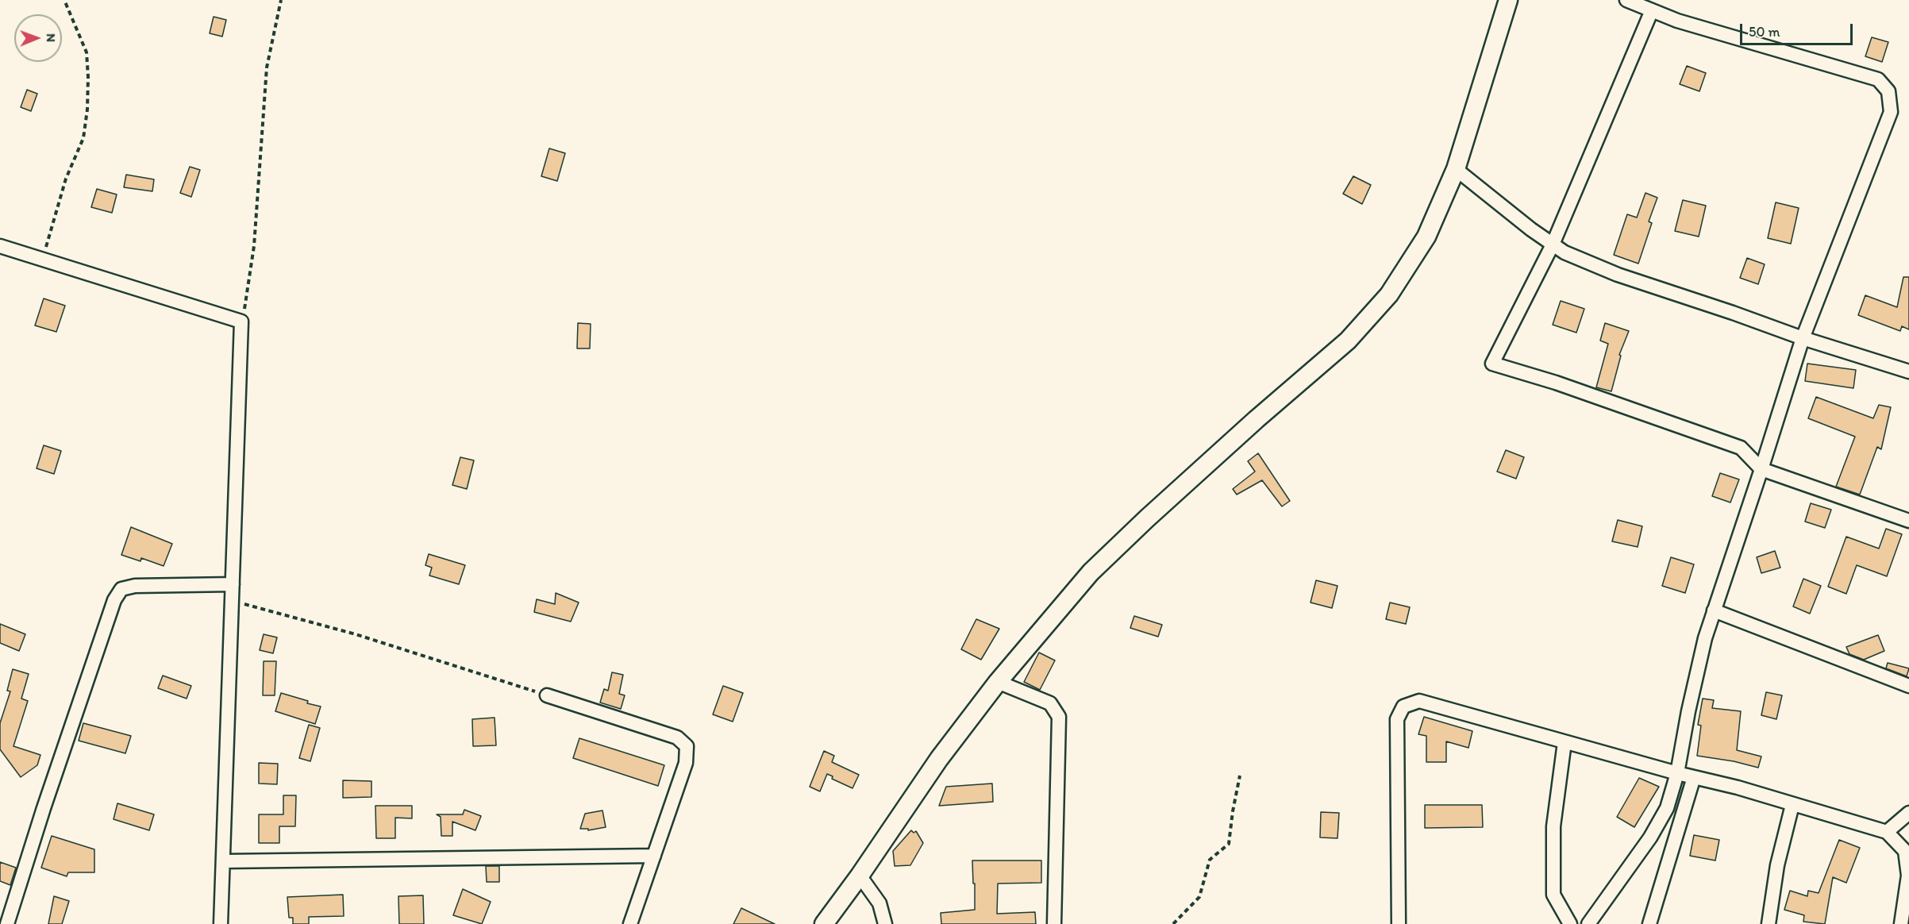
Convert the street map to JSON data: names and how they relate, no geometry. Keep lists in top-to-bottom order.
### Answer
{
  "scale_bar": "50 m",
  "north": "right"
}
